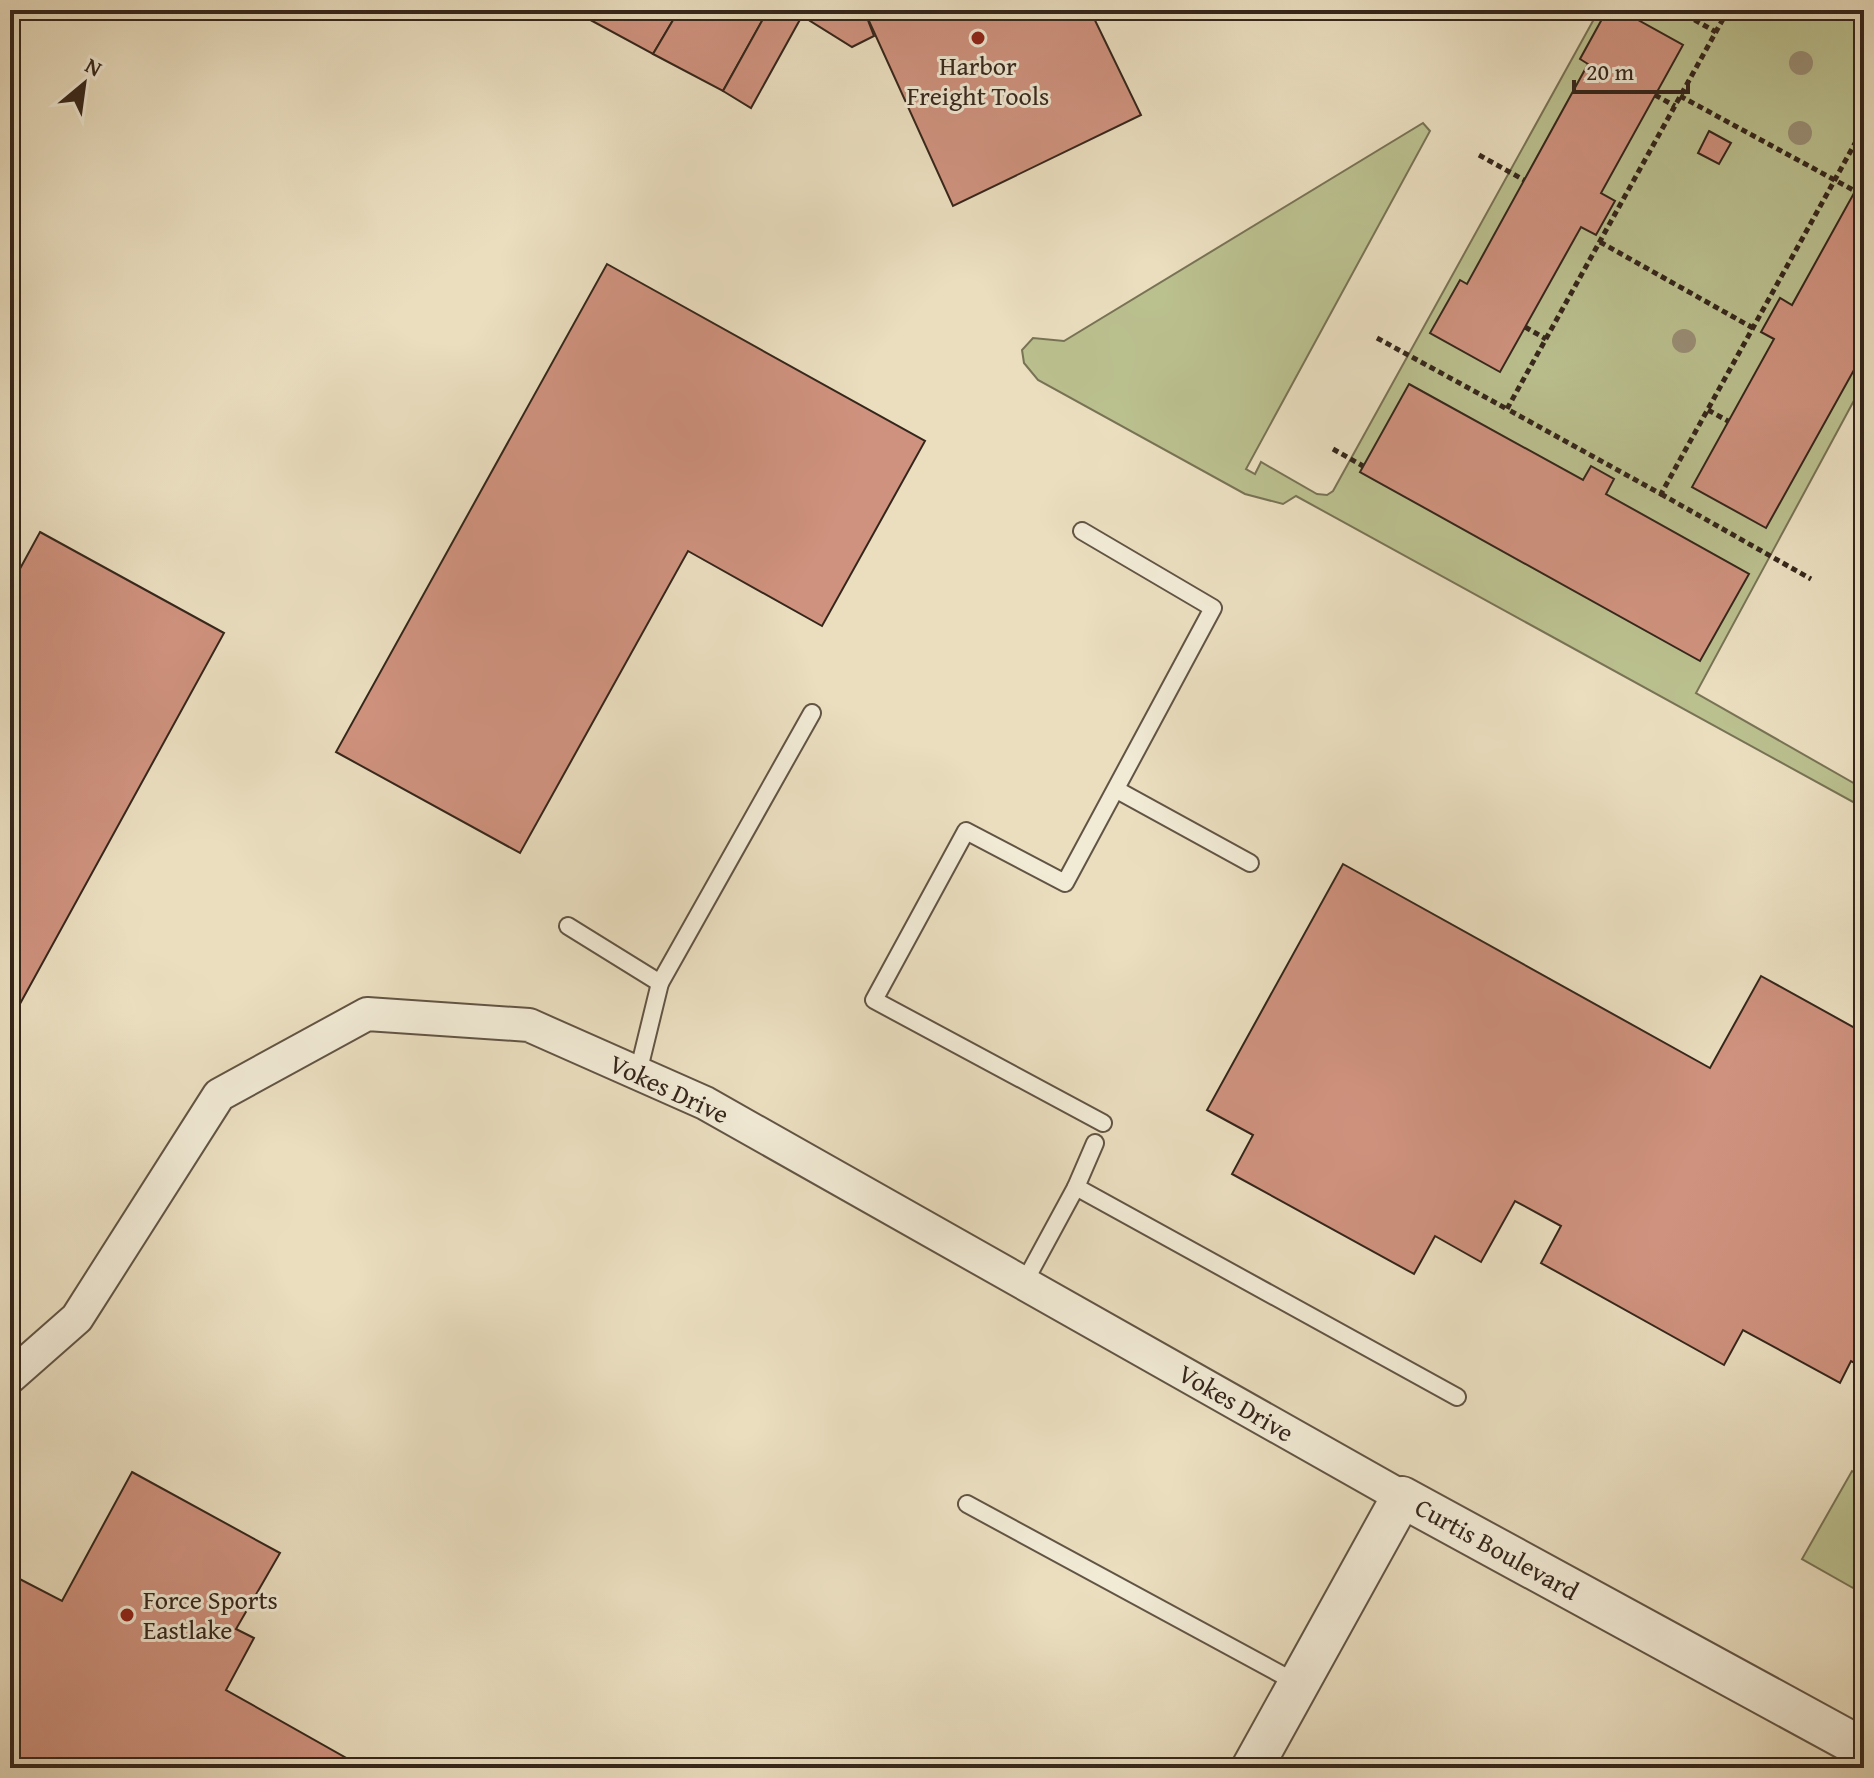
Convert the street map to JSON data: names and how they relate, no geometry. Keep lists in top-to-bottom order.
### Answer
{
  "streets": {
    "street": ["Vokes Drive", "Curtis Boulevard"]
  },
  "crossings": [
    ["Vokes Drive", "Curtis Boulevard"]
  ],
  "places": ["Harbor Freight Tools", "Force Sports Eastlake"],
  "scale_bar": "20 m",
  "north": "top right"
}
